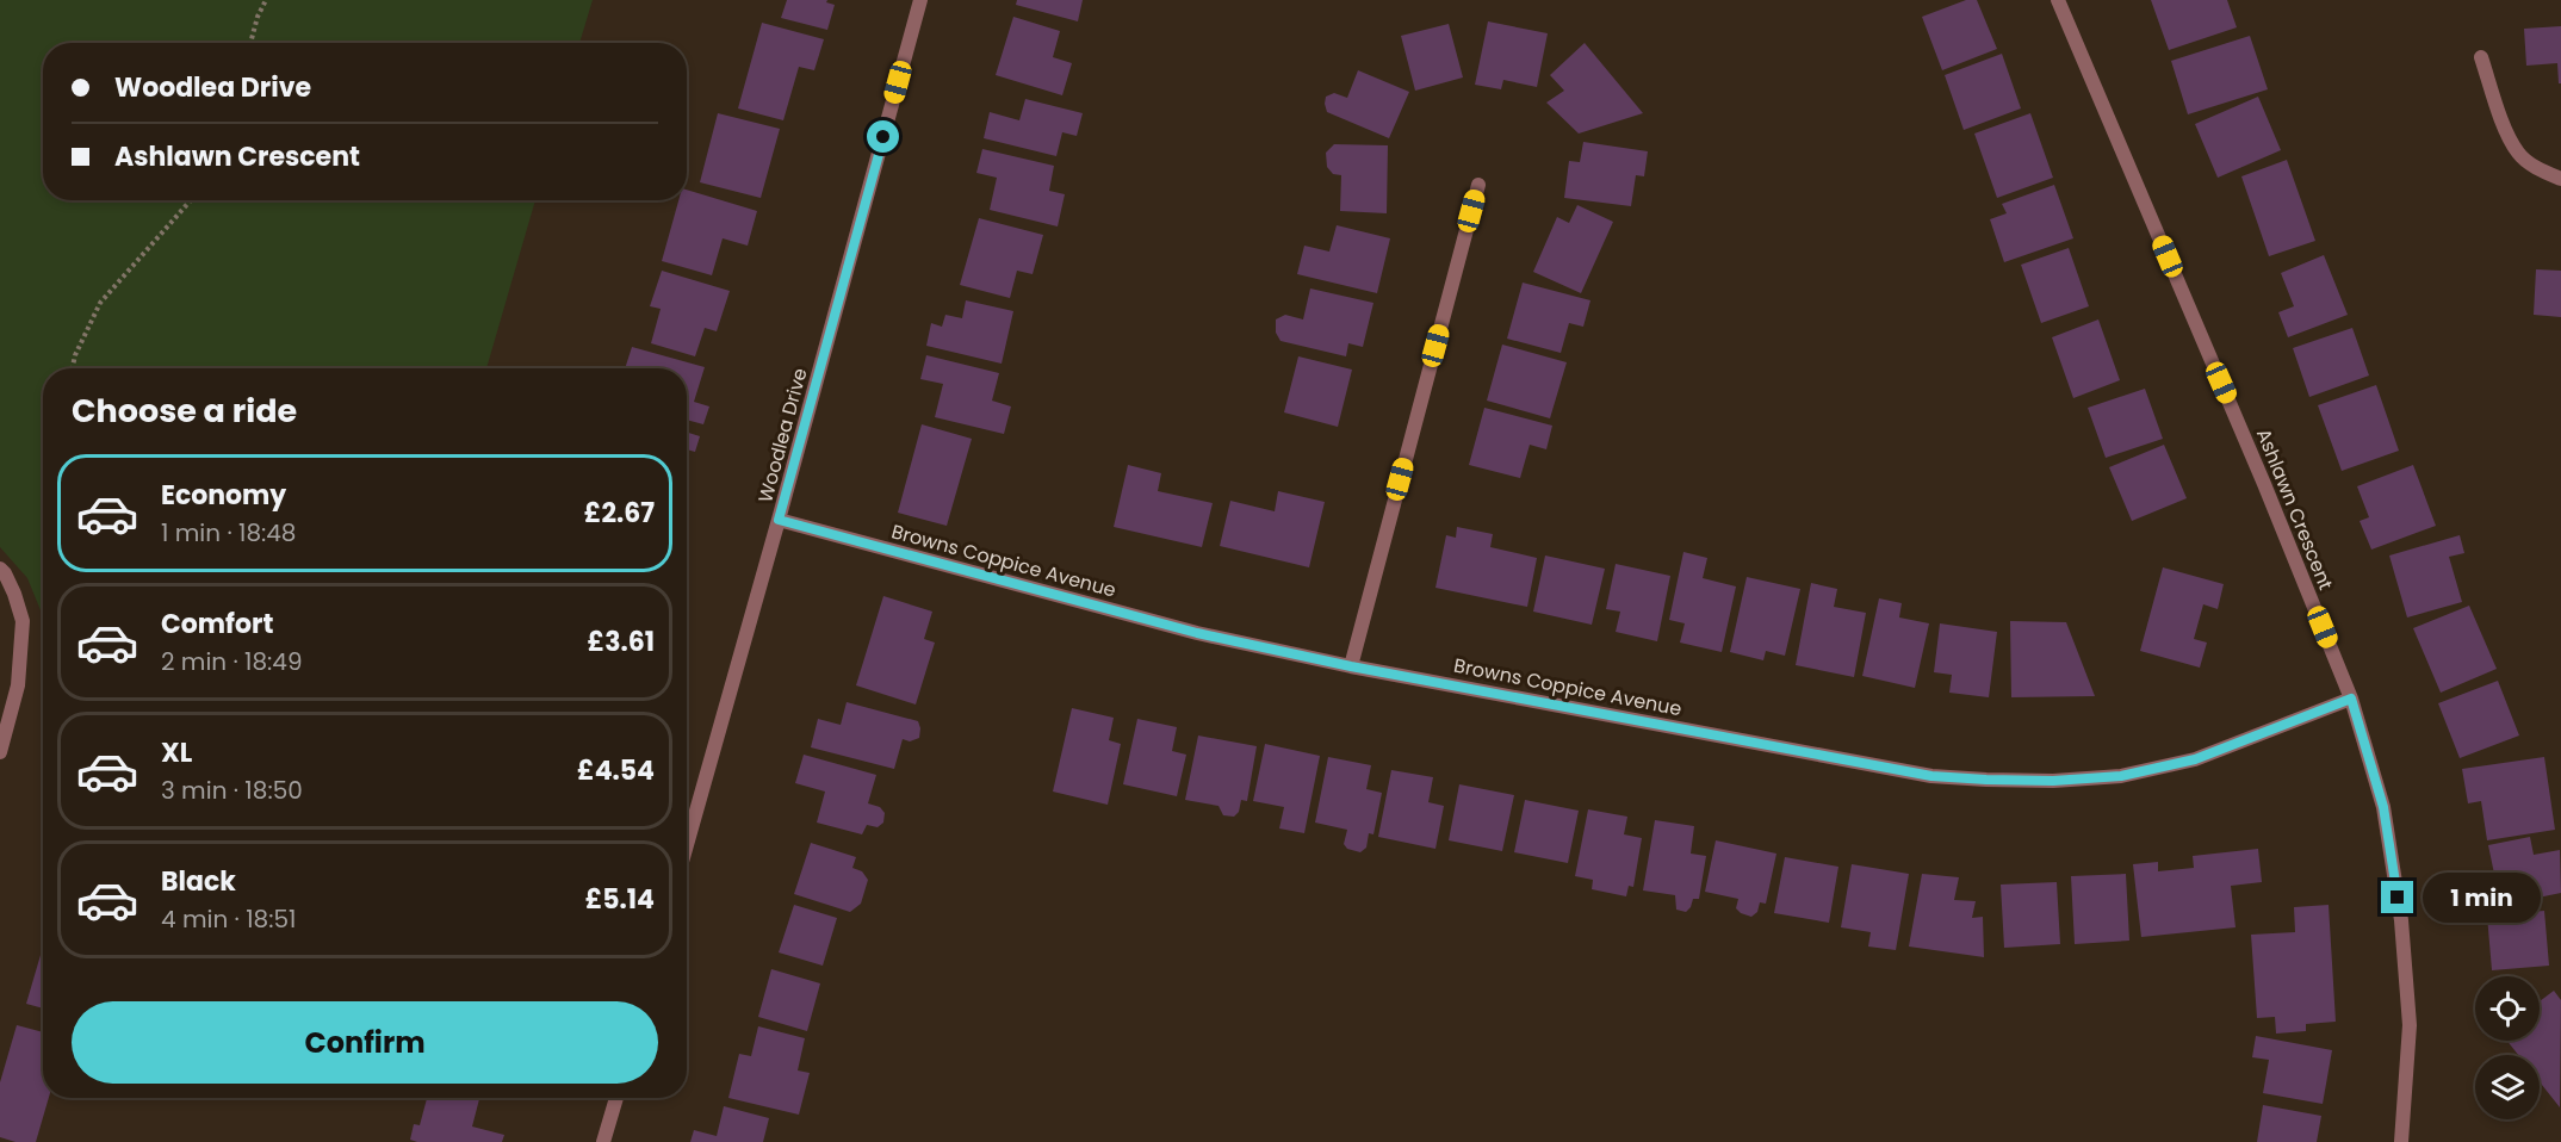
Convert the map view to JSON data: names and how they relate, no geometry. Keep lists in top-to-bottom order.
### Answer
{
  "streets": {
    "street": ["Woodlea Drive", "Ashlawn Crescent", "Browns Coppice Avenue"]
  },
  "crossings": [
    ["Woodlea Drive", "Browns Coppice Avenue"],
    ["Ashlawn Crescent", "Browns Coppice Avenue"]
  ],
  "page": {
    "banner": ["Woodlea Drive", "Ashlawn Crescent"],
    "heading": "Choose a ride",
    "list": [
      {
        "name": "Economy",
        "note": "1 min · 18:48",
        "value": "£2.67"
      },
      {
        "name": "Comfort",
        "note": "2 min · 18:49",
        "value": "£3.61"
      },
      {
        "name": "XL",
        "note": "3 min · 18:50",
        "value": "£4.54"
      },
      {
        "name": "Black",
        "note": "4 min · 18:51",
        "value": "£5.14"
      }
    ],
    "bubble": "1 min",
    "buttons": "Confirm"
  }
}
